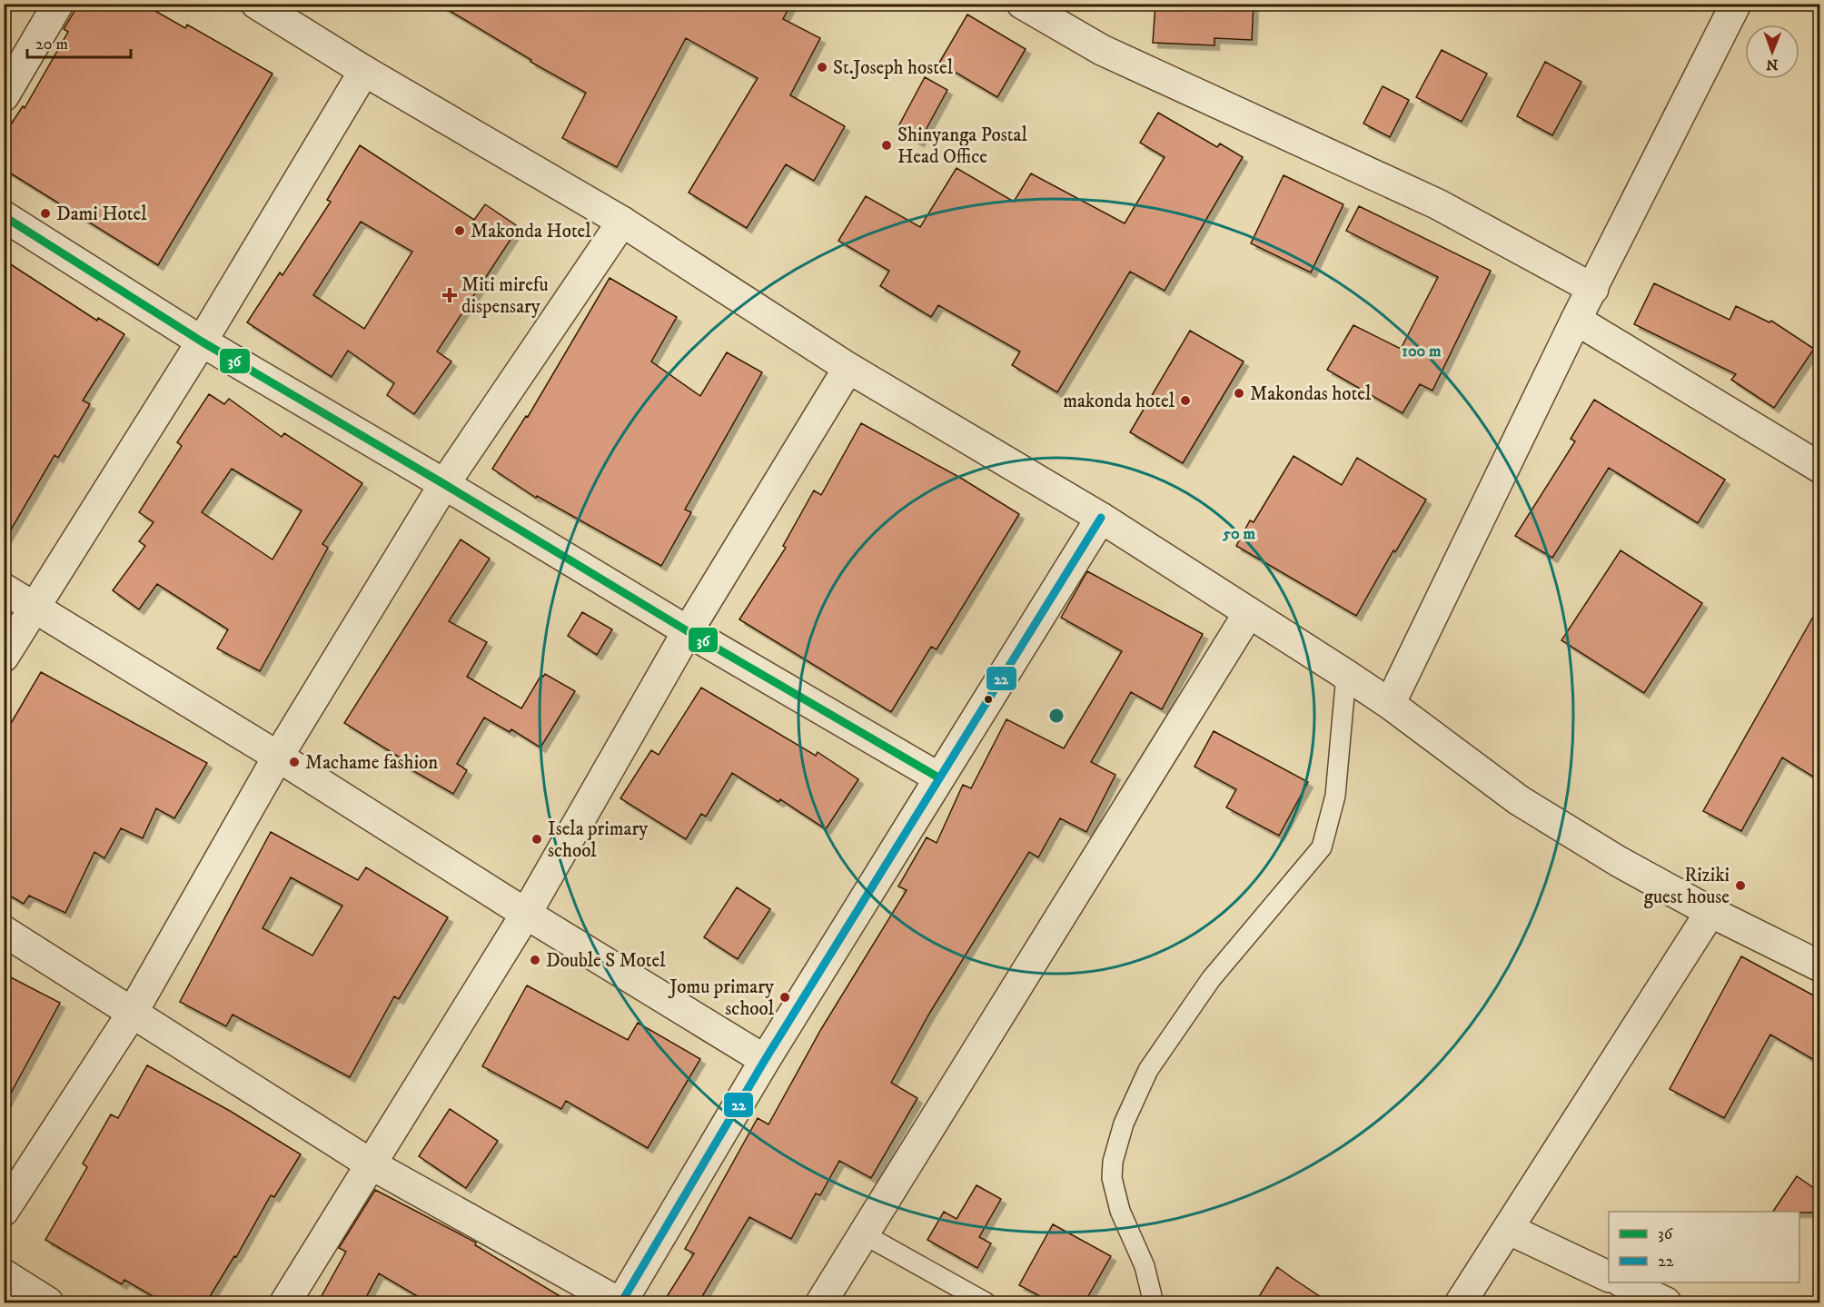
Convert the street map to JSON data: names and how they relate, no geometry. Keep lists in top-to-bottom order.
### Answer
{
  "places": {
    "other": [
      "St.Joseph hostel",
      "Shinyanga Postal Head Office",
      "Dami Hotel",
      "Makonda Hotel",
      "Makondas hotel",
      "makonda hotel",
      "Machame fashion",
      "Isela primary school",
      "Riziki guest house",
      "Double S Motel",
      "Jomu primary school"
    ],
    "health": ["Miti mirefu dispensary"]
  },
  "lines": ["transit line 36", "transit line 22"],
  "legend": ["36", "22"],
  "scale_bar": "20 m",
  "north": "bottom",
  "rings": ["100 m", "50 m"]
}
